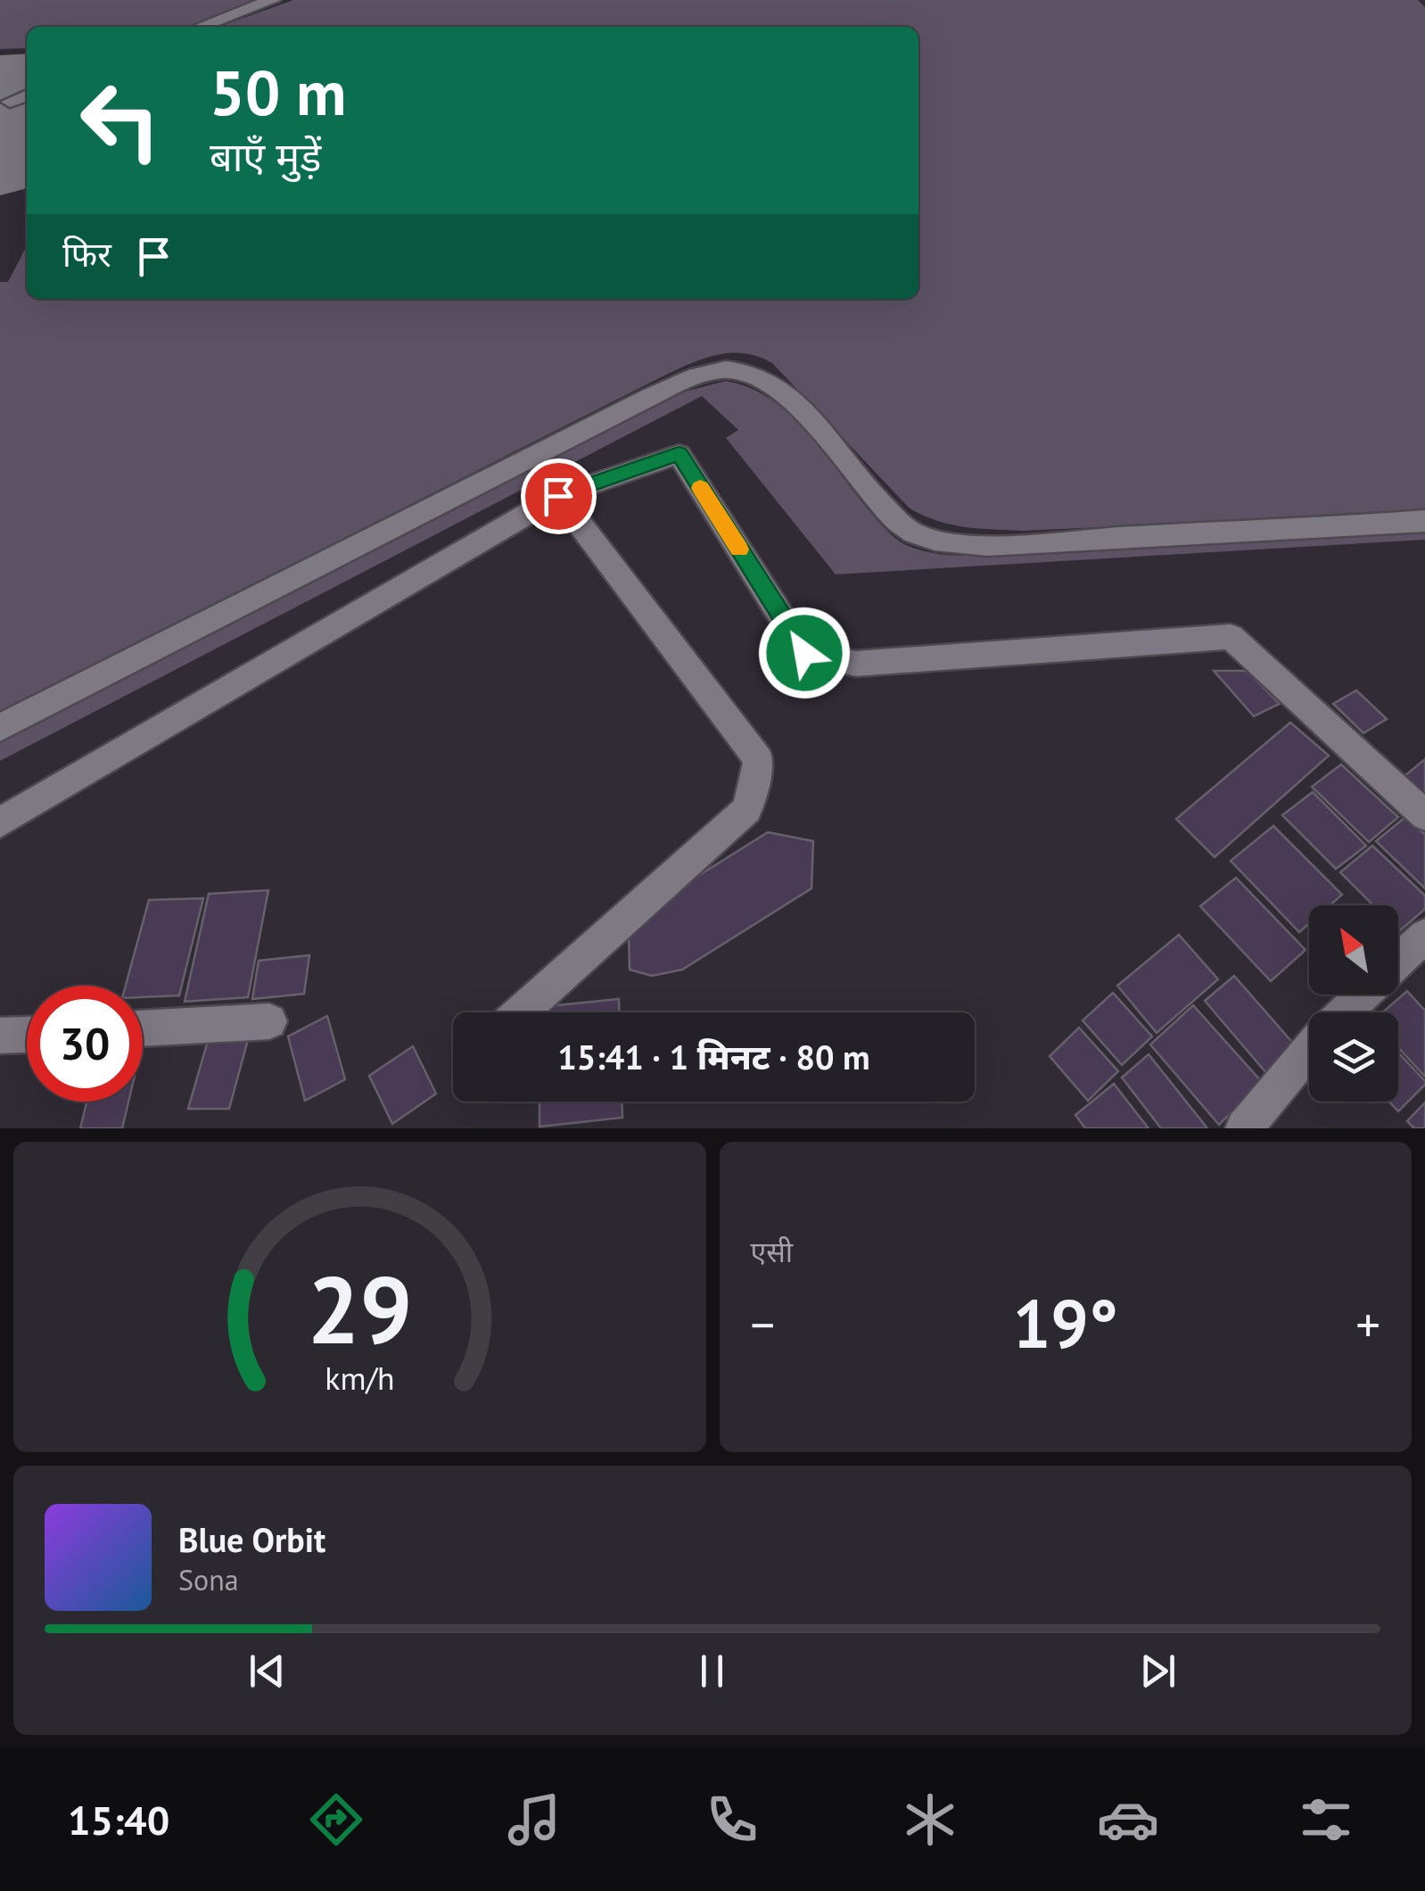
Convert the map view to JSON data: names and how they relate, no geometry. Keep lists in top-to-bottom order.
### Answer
{
  "north": "top left",
  "page": {
    "turn": ["50 m", "बाएँ मुड़ें"],
    "then": "फिर",
    "limit": "30",
    "trip": "15:41 · 1 मिनट · 80 m",
    "tile": "एसी",
    "heat": ["−", "19°", "+"],
    "song": ["Blue Orbit", "Sona"],
    "tabs": "15:40",
    "gauge": ["29", "km/h"]
  }
}
